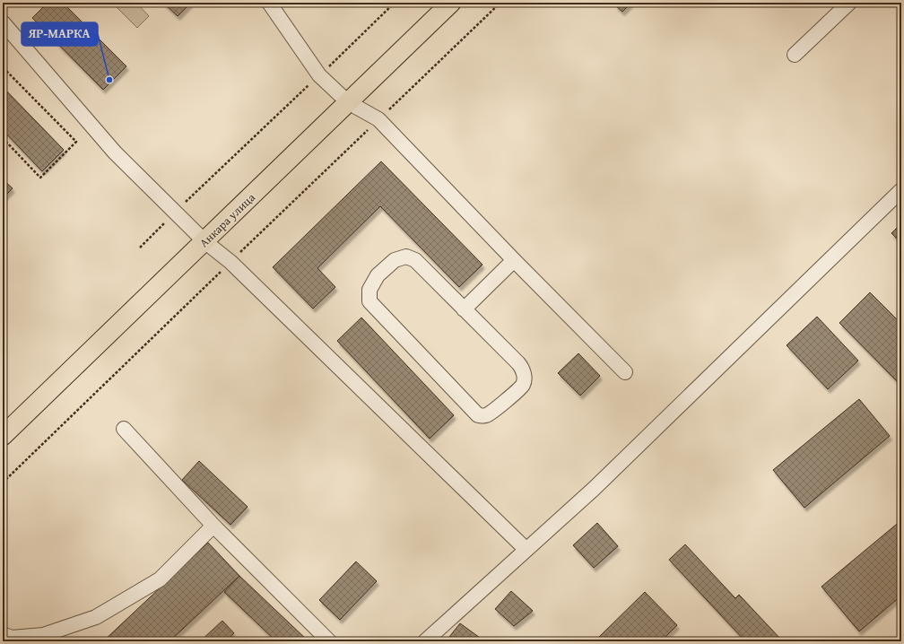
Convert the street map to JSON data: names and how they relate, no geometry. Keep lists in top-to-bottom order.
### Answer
{
  "streets": {
    "main road": ["Анкара улица"]
  },
  "places": ["ЯР-МАРКА"]
}
